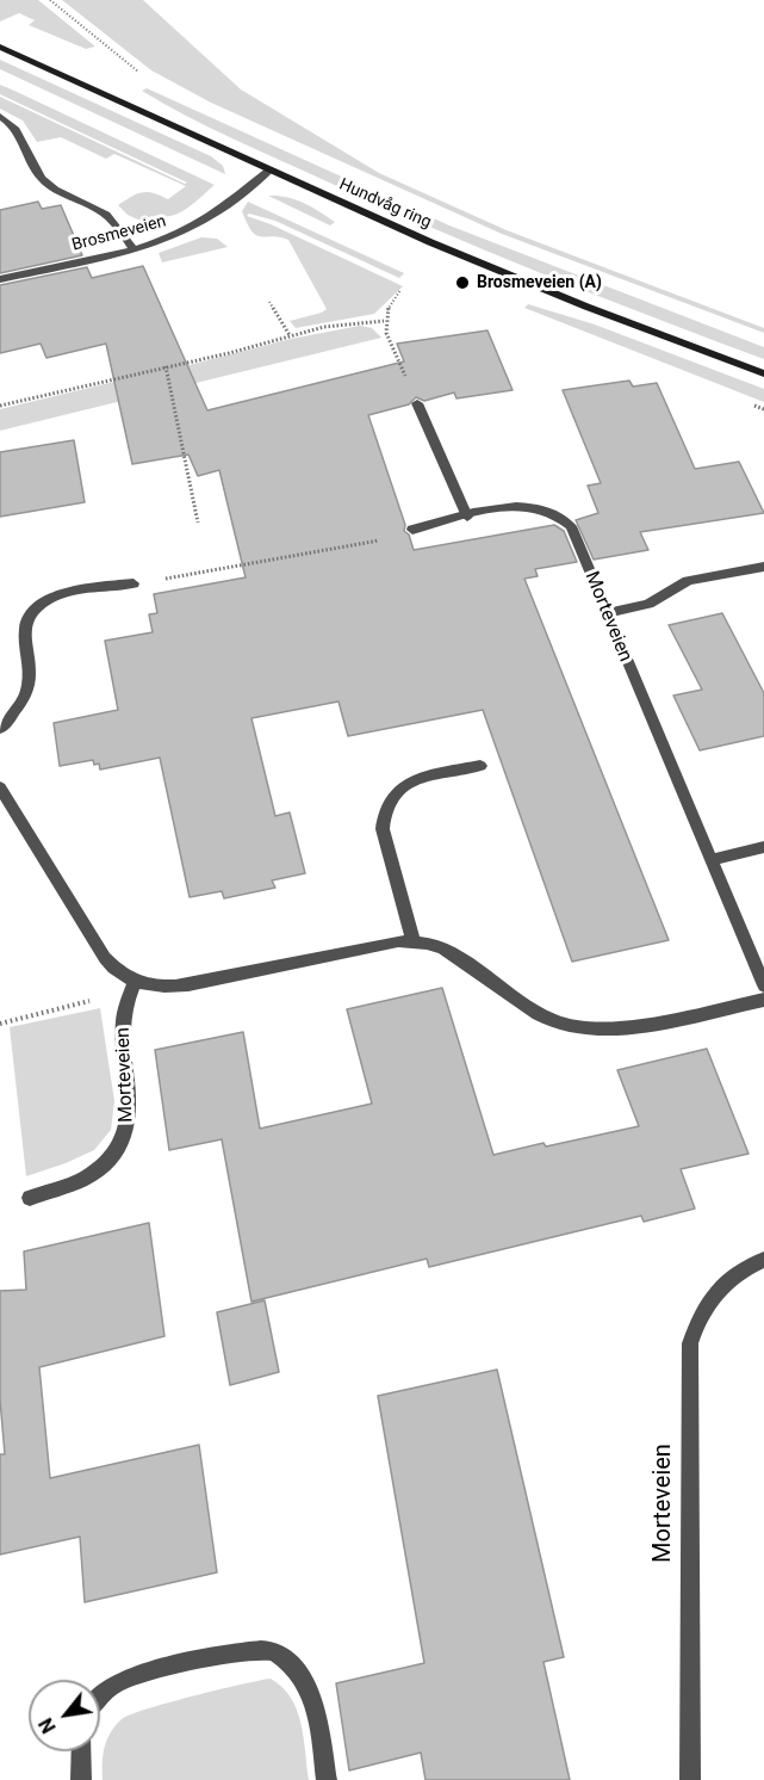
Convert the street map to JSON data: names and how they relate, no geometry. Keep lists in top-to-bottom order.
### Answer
{
  "streets": {
    "main road": ["Hundvåg ring"],
    "street": ["Brosmeveien", "Morteveien"]
  },
  "crossings": [
    ["Hundvåg ring", "Brosmeveien"]
  ],
  "places": ["Brosmeveien (A)"],
  "north": "bottom left"
}
